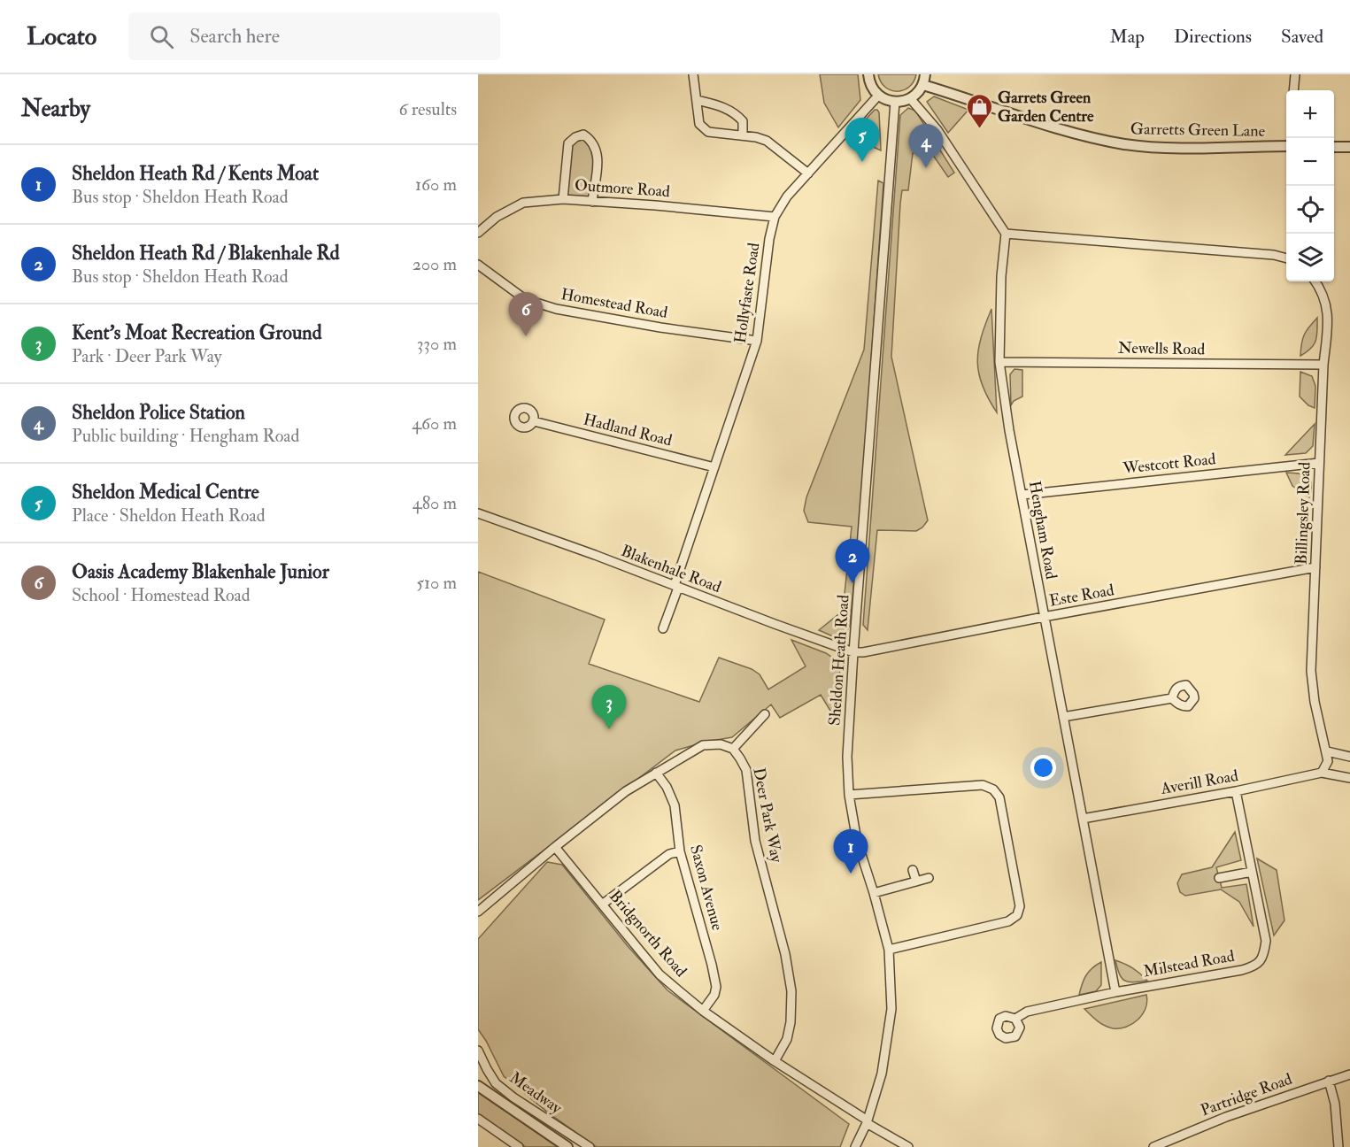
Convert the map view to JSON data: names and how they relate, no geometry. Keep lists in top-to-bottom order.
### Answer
{
  "streets": {
    "street": [
      "Garretts Green Lane",
      "Outmore Road",
      "Hollyfaste Road",
      "Homestead Road",
      "Newells Road",
      "Hadland Road",
      "Westcott Road",
      "Billingsley Road",
      "Hengham Road",
      "Blakenhale Road",
      "Este Road",
      "Sheldon Heath Road",
      "Averill Road",
      "Deer Park Way",
      "Saxon Avenue",
      "Bridgnorth Road",
      "Milstead Road",
      "Meadway",
      "Partridge Road"
    ]
  },
  "crossings": [
    ["Outmore Road", "Hollyfaste Road"],
    ["Hollyfaste Road", "Homestead Road"],
    ["Hollyfaste Road", "Hadland Road"],
    ["Hollyfaste Road", "Blakenhale Road"],
    ["Newells Road", "Billingsley Road"],
    ["Newells Road", "Hengham Road"],
    ["Westcott Road", "Billingsley Road"],
    ["Westcott Road", "Hengham Road"],
    ["Billingsley Road", "Este Road"],
    ["Hengham Road", "Este Road"],
    ["Hengham Road", "Averill Road"],
    ["Hengham Road", "Milstead Road"],
    ["Blakenhale Road", "Este Road"],
    ["Blakenhale Road", "Sheldon Heath Road"],
    ["Este Road", "Sheldon Heath Road"],
    ["Sheldon Heath Road", "Bridgnorth Road"],
    ["Averill Road", "Milstead Road"],
    ["Deer Park Way", "Bridgnorth Road"],
    ["Saxon Avenue", "Bridgnorth Road"]
  ],
  "places": {
    "shop": ["Garrets Green Garden Centre"]
  },
  "page": {
    "header": "Locato",
    "search": "Search here",
    "nav": ["Map", "Directions", "Saved"],
    "heading": ["Nearby", "6 results"],
    "map_buttons": ["+", "−"],
    "pins": [
      "5",
      "4",
      "6",
      "2",
      "3",
      "1"
    ],
    "list": [
      {
        "mark": "1",
        "name": "Sheldon Heath Rd / Kents Moat",
        "note": "Bus stop · Sheldon Heath Road",
        "value": "160 m"
      },
      {
        "mark": "2",
        "name": "Sheldon Heath Rd / Blakenhale Rd",
        "note": "Bus stop · Sheldon Heath Road",
        "value": "200 m"
      },
      {
        "mark": "3",
        "name": "Kent's Moat Recreation Ground",
        "note": "Park · Deer Park Way",
        "value": "330 m"
      },
      {
        "mark": "4",
        "name": "Sheldon Police Station",
        "note": "Public building · Hengham Road",
        "value": "460 m"
      },
      {
        "mark": "5",
        "name": "Sheldon Medical Centre",
        "note": "Place · Sheldon Heath Road",
        "value": "480 m"
      },
      {
        "mark": "6",
        "name": "Oasis Academy Blakenhale Junior",
        "note": "School · Homestead Road",
        "value": "510 m"
      }
    ]
  }
}
